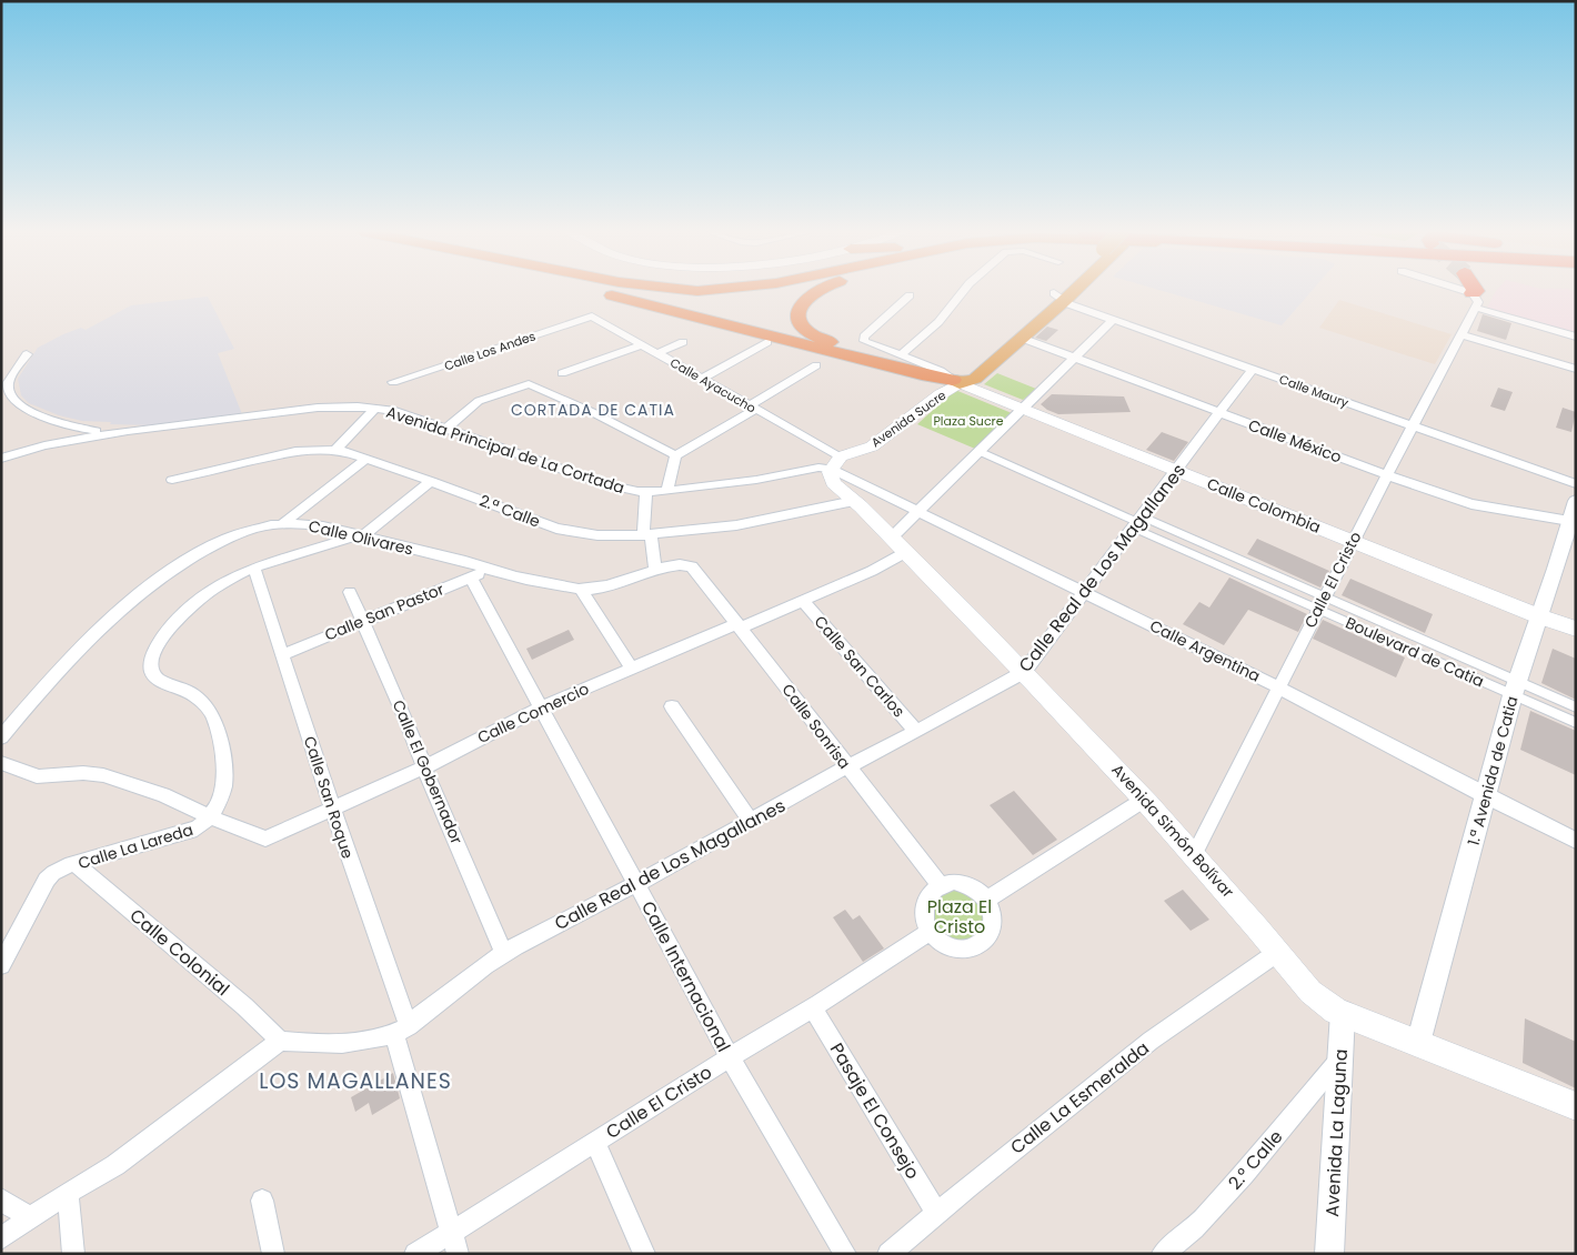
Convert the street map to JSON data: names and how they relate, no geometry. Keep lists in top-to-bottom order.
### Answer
{
  "streets": {
    "main road": ["Avenida Sucre", "Calle Colombia", "Avenida Simón Bolívar"],
    "street": [
      "Calle Los Andes",
      "Calle Ayacucho",
      "Calle Maury",
      "Calle México",
      "Avenida Principal de La Cortada",
      "2.ª Calle",
      "Calle Olivares",
      "Calle Real de Los Magallanes",
      "Calle El Cristo",
      "Calle San Pastor",
      "Calle Argentina",
      "Boulevard de Catia",
      "Calle San Carlos",
      "Calle Comercio",
      "Calle Sonrisa",
      "1.ª Avenida de Catia",
      "Calle El Gobernador",
      "Calle San Roque",
      "Calle La Lareda",
      "Calle Colonial",
      "Calle Internacional",
      "Calle La Esmeralda",
      "Pasaje El Consejo",
      "Avenida La Laguna",
      "2.° Calle"
    ]
  },
  "crossings": [
    ["Calle Los Andes", "Calle Ayacucho"],
    ["Calle Ayacucho", "Avenida Sucre"],
    ["Calle Ayacucho", "Avenida Principal de La Cortada"],
    ["Calle Ayacucho", "Calle Argentina"],
    ["Calle Ayacucho", "Avenida Simón Bolívar"],
    ["Calle Maury", "Avenida Sucre"],
    ["Calle Maury", "Calle Real de Los Magallanes"],
    ["Calle Maury", "Calle El Cristo"],
    ["Calle Maury", "Calle Comercio"],
    ["Avenida Sucre", "Calle México"],
    ["Avenida Sucre", "Avenida Principal de La Cortada"],
    ["Avenida Sucre", "Calle Colombia"],
    ["Avenida Sucre", "Calle Argentina"],
    ["Avenida Sucre", "Avenida Simón Bolívar"],
    ["Calle México", "Calle Real de Los Magallanes"],
    ["Calle México", "Calle El Cristo"],
    ["Calle México", "Calle Comercio"],
    ["Calle México", "1.ª Avenida de Catia"],
    ["Avenida Principal de La Cortada", "Calle Argentina"],
    ["Avenida Principal de La Cortada", "Avenida Simón Bolívar"],
    ["Calle Colombia", "Calle Real de Los Magallanes"],
    ["Calle Colombia", "Calle El Cristo"],
    ["Calle Colombia", "Calle Comercio"],
    ["Calle Colombia", "1.ª Avenida de Catia"],
    ["2.ª Calle", "Avenida Simón Bolívar"],
    ["Calle Olivares", "Calle San Pastor"],
    ["Calle Olivares", "Calle Sonrisa"],
    ["Calle Olivares", "Calle La Lareda"],
    ["Calle Real de Los Magallanes", "Calle Argentina"],
    ["Calle Real de Los Magallanes", "Boulevard de Catia"],
    ["Calle Real de Los Magallanes", "Calle San Carlos"],
    ["Calle Real de Los Magallanes", "Calle Sonrisa"],
    ["Calle Real de Los Magallanes", "Calle El Gobernador"],
    ["Calle Real de Los Magallanes", "Calle San Roque"],
    ["Calle Real de Los Magallanes", "Avenida Simón Bolívar"],
    ["Calle Real de Los Magallanes", "Calle Colonial"],
    ["Calle Real de Los Magallanes", "Calle Internacional"],
    ["Calle El Cristo", "Calle Argentina"],
    ["Calle El Cristo", "Boulevard de Catia"],
    ["Calle El Cristo", "Calle Sonrisa"],
    ["Calle El Cristo", "Calle San Roque"],
    ["Calle El Cristo", "Avenida Simón Bolívar"],
    ["Calle El Cristo", "Calle Internacional"],
    ["Calle El Cristo", "Pasaje El Consejo"],
    ["Calle San Pastor", "Calle El Gobernador"],
    ["Calle San Pastor", "Calle San Roque"],
    ["Calle San Pastor", "Calle Internacional"],
    ["Calle Argentina", "Calle Comercio"],
    ["Calle Argentina", "1.ª Avenida de Catia"],
    ["Calle Argentina", "Avenida Simón Bolívar"],
    ["Boulevard de Catia", "Calle Comercio"],
    ["Boulevard de Catia", "1.ª Avenida de Catia"],
    ["Calle San Carlos", "Calle Comercio"],
    ["Calle Comercio", "Calle Sonrisa"],
    ["Calle Comercio", "Calle El Gobernador"],
    ["Calle Comercio", "Calle San Roque"],
    ["Calle Comercio", "Avenida Simón Bolívar"],
    ["Calle Comercio", "Calle La Lareda"],
    ["Calle Comercio", "Calle Internacional"],
    ["1.ª Avenida de Catia", "Avenida Simón Bolívar"],
    ["Calle San Roque", "Calle La Lareda"],
    ["Avenida Simón Bolívar", "Calle La Esmeralda"],
    ["Avenida Simón Bolívar", "Avenida La Laguna"],
    ["Calle La Esmeralda", "Pasaje El Consejo"],
    ["Avenida La Laguna", "2.° Calle"]
  ],
  "districts": ["CORTADA DE CATIA", "LOS MAGALLANES"],
  "parks": ["Plaza Sucre", "Plaza El Cristo"]
}
